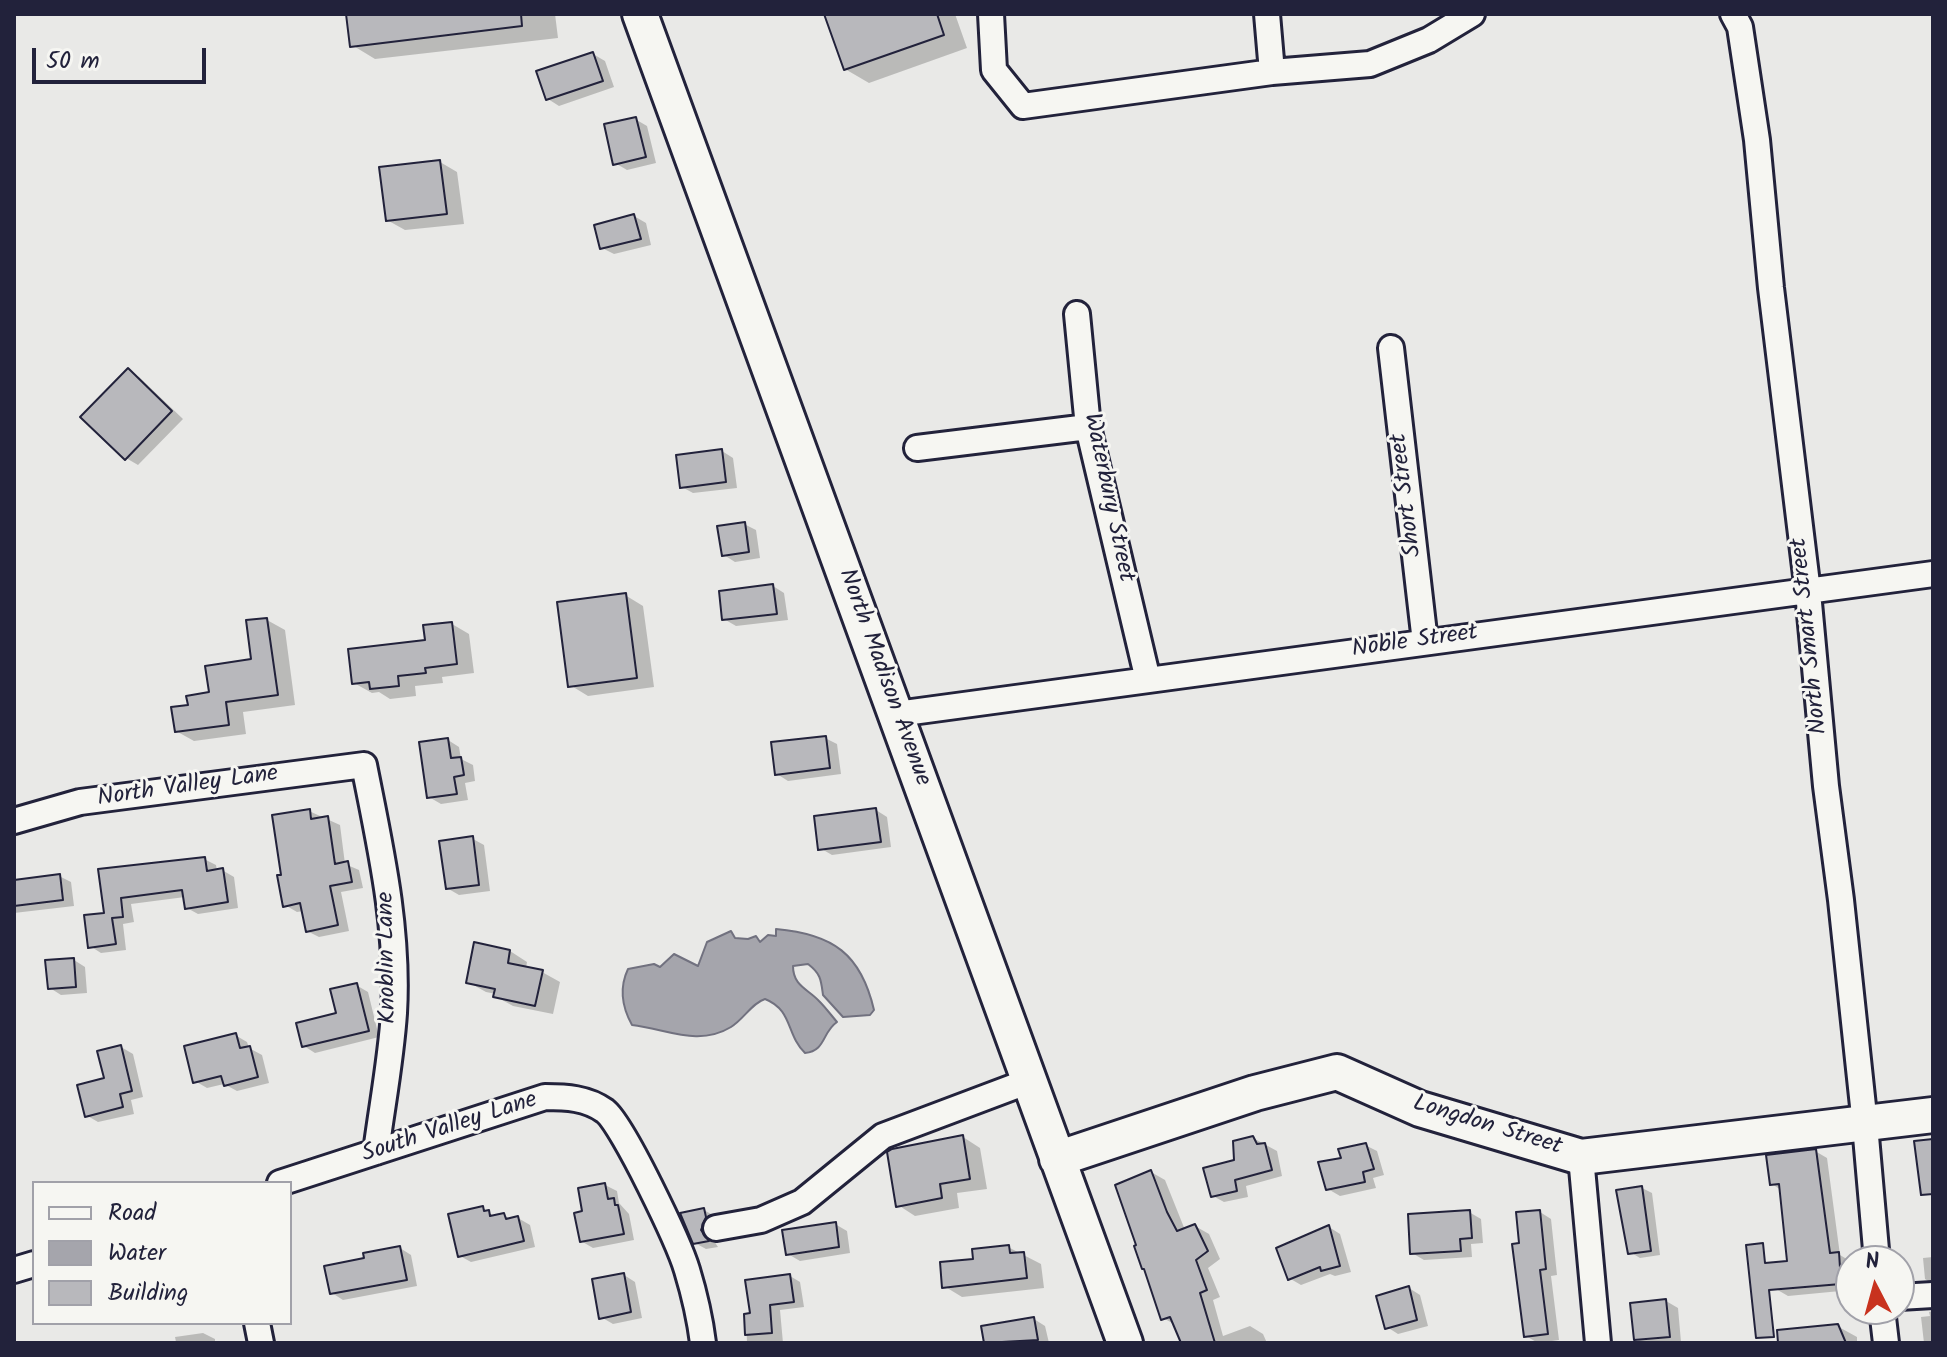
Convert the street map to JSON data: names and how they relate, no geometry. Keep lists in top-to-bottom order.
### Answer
{
  "streets": {
    "main road": ["North Madison Avenue", "Longdon Street"],
    "street": [
      "Short Street",
      "Waterbury Street",
      "North Smart Street",
      "Noble Street",
      "North Valley Lane",
      "Knoblin Lane",
      "South Valley Lane"
    ]
  },
  "crossings": [
    ["Short Street", "Noble Street"],
    ["Waterbury Street", "Noble Street"],
    ["North Smart Street", "Noble Street"],
    ["North Smart Street", "Longdon Street"],
    ["Noble Street", "North Madison Avenue"],
    ["North Madison Avenue", "Longdon Street"],
    ["North Valley Lane", "Knoblin Lane"],
    ["Knoblin Lane", "South Valley Lane"]
  ],
  "legend": ["Road", "Water", "Building"],
  "scale_bar": "50 m",
  "north": "top"
}
